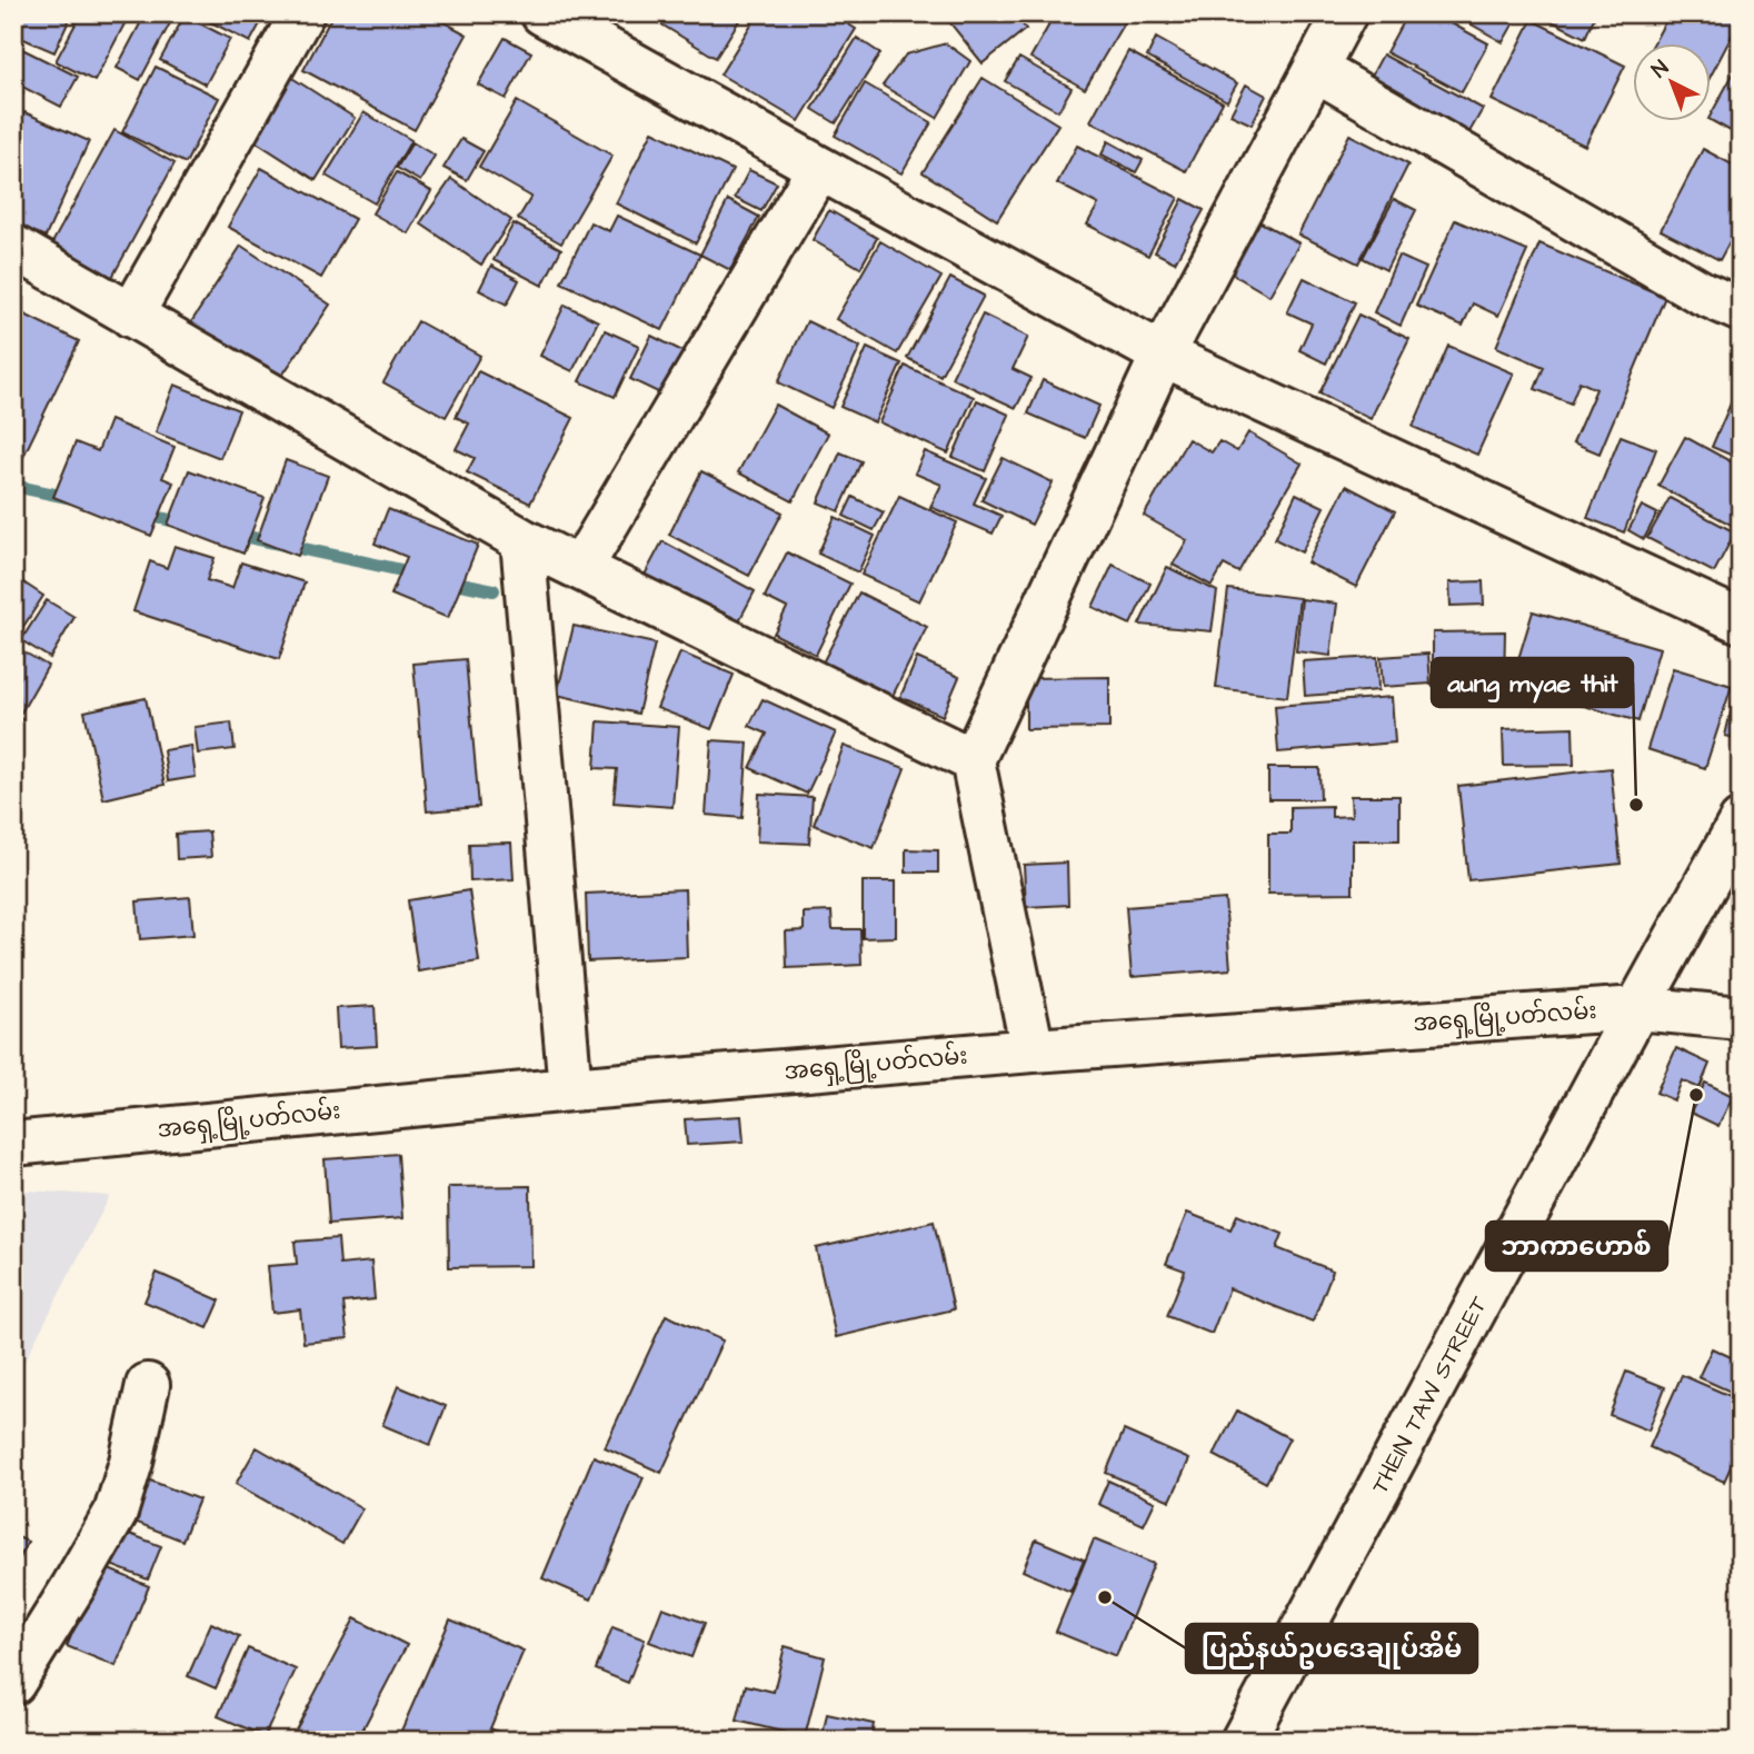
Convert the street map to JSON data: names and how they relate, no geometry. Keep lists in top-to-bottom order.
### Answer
{
  "streets": {
    "street": ["အရှေ့မြို့ပတ်လမ်း", "THEIN TAW STREET"]
  },
  "crossings": [
    ["အရှေ့မြို့ပတ်လမ်း", "THEIN TAW STREET"]
  ],
  "places": ["aung myae thit", "ဘာကာဟောစ်", "ပြည်နယ်ဥပဒေချုပ်အိမ်"],
  "north": "top left"
}
